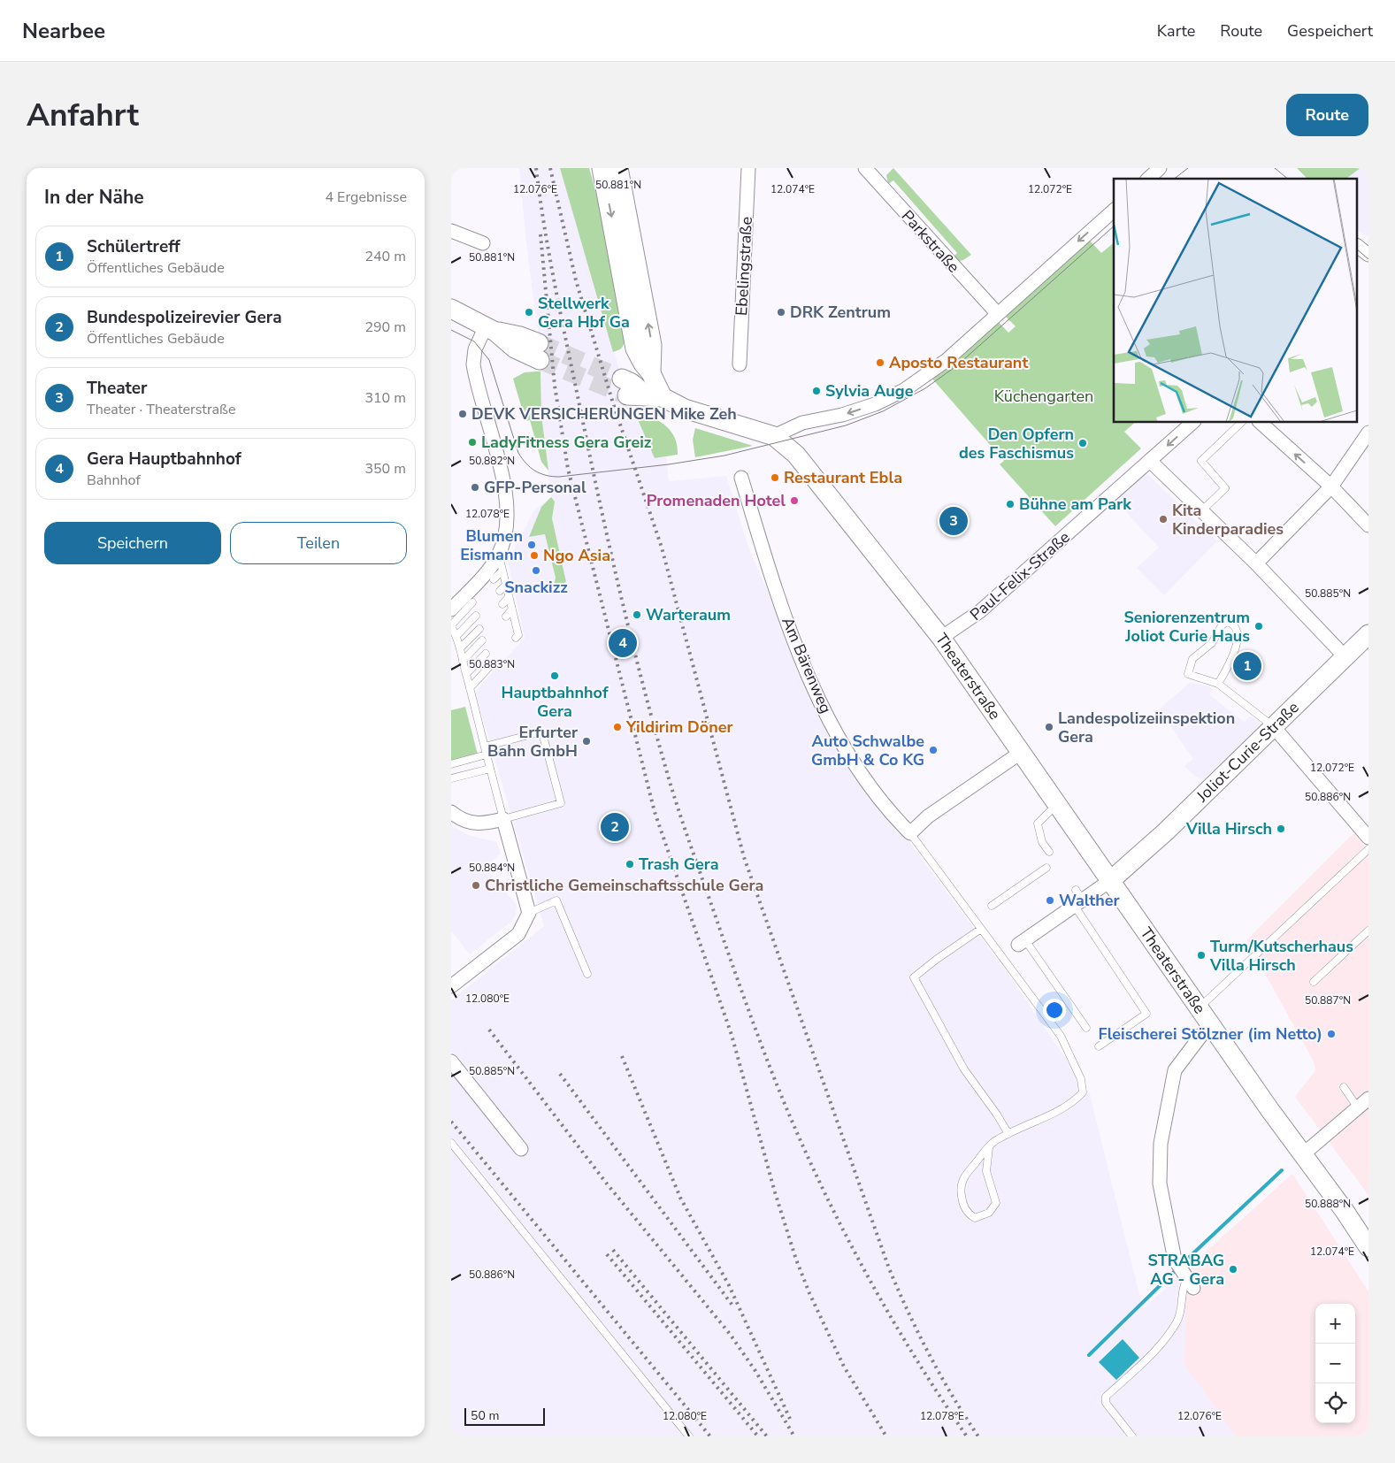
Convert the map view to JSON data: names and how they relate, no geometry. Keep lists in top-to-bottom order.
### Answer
{
  "streets": {
    "main road": ["Theaterstraße", "Joliot-Curie-Straße"],
    "street": [
      "Parkstraße",
      "Ebelingstraße",
      "Paul-Felix-Straße",
      "Am Bärenweg"
    ]
  },
  "crossings": [
    ["Paul-Felix-Straße", "Theaterstraße"],
    ["Theaterstraße", "Joliot-Curie-Straße"]
  ],
  "parks": ["Küchengarten"],
  "places": [
    "Stellwerk Gera Hbf Ga",
    "DRK Zentrum",
    "Aposto Restaurant",
    "Sylvia Auge",
    "DEVK VERSICHERUNGEN Mike Zeh",
    "LadyFitness Gera Greiz",
    "Den Opfern des Faschismus",
    "Restaurant Ebla",
    "GFP-Personal",
    "Promenaden Hotel",
    "Bühne am Park",
    "Kita Kinderparadies",
    "Blumen Eismann",
    "Ngo Asia",
    "Snackizz",
    "Warteraum",
    "Seniorenzentrum Joliot Curie Haus",
    "Hauptbahnhof Gera",
    "Yildirim Döner",
    "Landespolizeiinspektion Gera",
    "Erfurter Bahn GmbH",
    "Auto Schwalbe GmbH & Co KG",
    "Villa Hirsch",
    "Trash Gera",
    "Christliche Gemeinschaftsschule Gera",
    "Walther",
    "Turm/Kutscherhaus Villa Hirsch",
    "Fleischerei Stölzner (im Netto)",
    "STRABAG AG - Gera"
  ],
  "scale_bar": "50 m",
  "page": {
    "header": "Nearbee",
    "nav": ["Karte", "Route", "Gespeichert"],
    "buttons": [
      "Route",
      ["Speichern", "Teilen"]
    ],
    "title": "Anfahrt",
    "heading": ["In der Nähe", "4 Ergebnisse"],
    "list": [
      {
        "mark": "1",
        "name": "Schülertreff",
        "note": "Öffentliches Gebäude",
        "value": "240 m"
      },
      {
        "mark": "2",
        "name": "Bundespolizeirevier Gera",
        "note": "Öffentliches Gebäude",
        "value": "290 m"
      },
      {
        "mark": "3",
        "name": "Theater",
        "note": "Theater · Theaterstraße",
        "value": "310 m"
      },
      {
        "mark": "4",
        "name": "Gera Hauptbahnhof",
        "note": "Bahnhof",
        "value": "350 m"
      }
    ],
    "pins": [
      "3",
      "4",
      "1",
      "2"
    ],
    "map_buttons": ["+", "−"],
    "scale": "50 m"
  },
  "coordinates": [
    "50.881°N",
    "12.076°E",
    "12.074°E",
    "12.072°E",
    "50.882°N",
    "12.078°E",
    "50.885°N",
    "50.883°N",
    "50.886°N",
    "50.884°N",
    "12.080°E",
    "50.887°N",
    "50.888°N"
  ]
}
